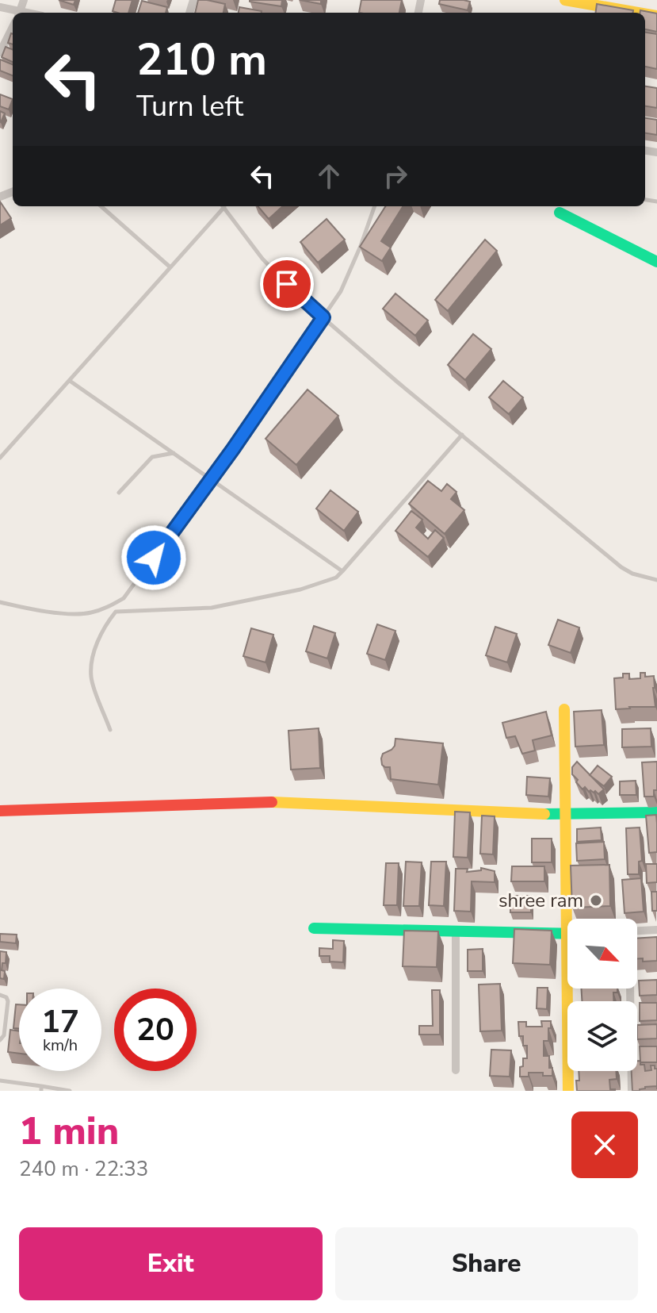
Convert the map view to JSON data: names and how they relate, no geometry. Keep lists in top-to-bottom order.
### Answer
{
  "places": ["shree ram"],
  "north": "bottom right",
  "page": {
    "turn": ["210 m", "Turn left"],
    "speed": "17 km/h",
    "limit": "20",
    "heading": ["1 min", "240 m · 22:33"],
    "buttons": ["Exit", "Share"]
  }
}
